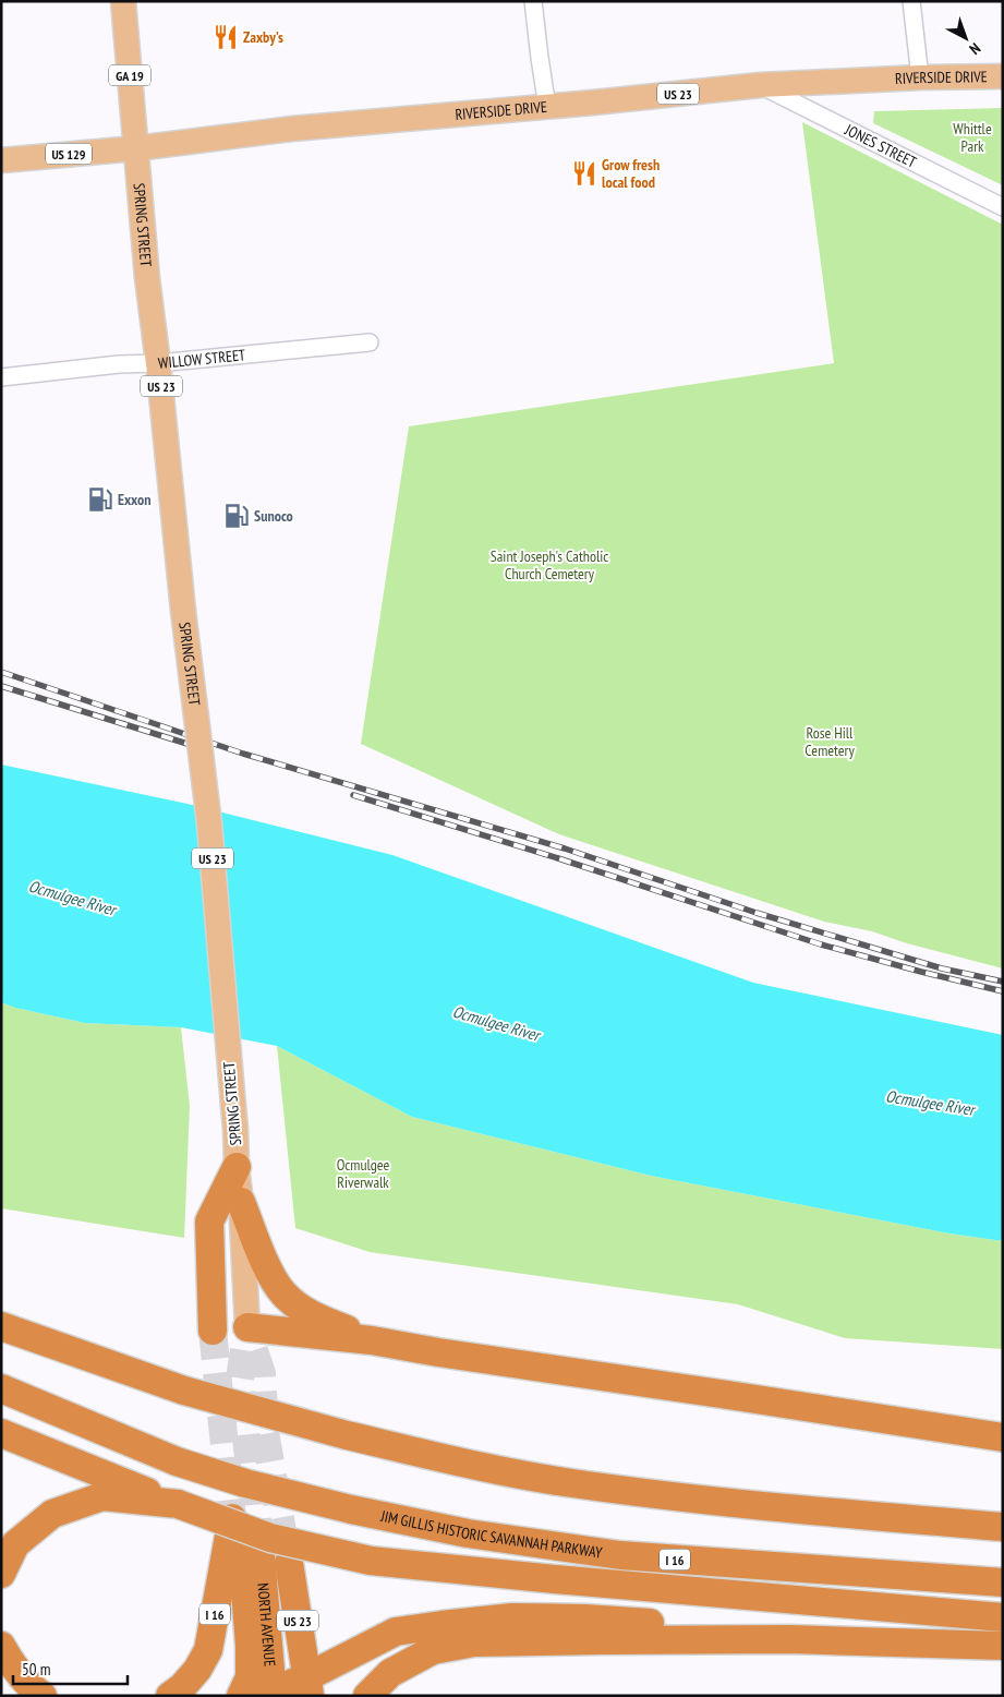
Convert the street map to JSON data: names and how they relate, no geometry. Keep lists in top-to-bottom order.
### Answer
{
  "streets": {
    "highway": [
      "US 23",
      "JIM GILLIS HISTORIC SAVANNAH PARKWAY",
      "I 16",
      "NORTH AVENUE"
    ],
    "main road": [
      "GA 19",
      "RIVERSIDE DRIVE",
      "US 129",
      "SPRING STREET"
    ],
    "street": ["JONES STREET", "WILLOW STREET"]
  },
  "crossings": [
    ["RIVERSIDE DRIVE", "JONES STREET"],
    ["RIVERSIDE DRIVE", "SPRING STREET"],
    ["SPRING STREET", "WILLOW STREET"]
  ],
  "water": ["Ocmulgee River"],
  "parks": [
    "Whittle Park",
    "Saint Joseph's Catholic Church Cemetery",
    "Rose Hill Cemetery",
    "Ocmulgee Riverwalk"
  ],
  "places": {
    "restaurant": ["Zaxby's", "Grow fresh local food"],
    "fuel station": ["Exxon", "Sunoco"]
  },
  "scale_bar": "50 m",
  "north": "bottom right"
}
